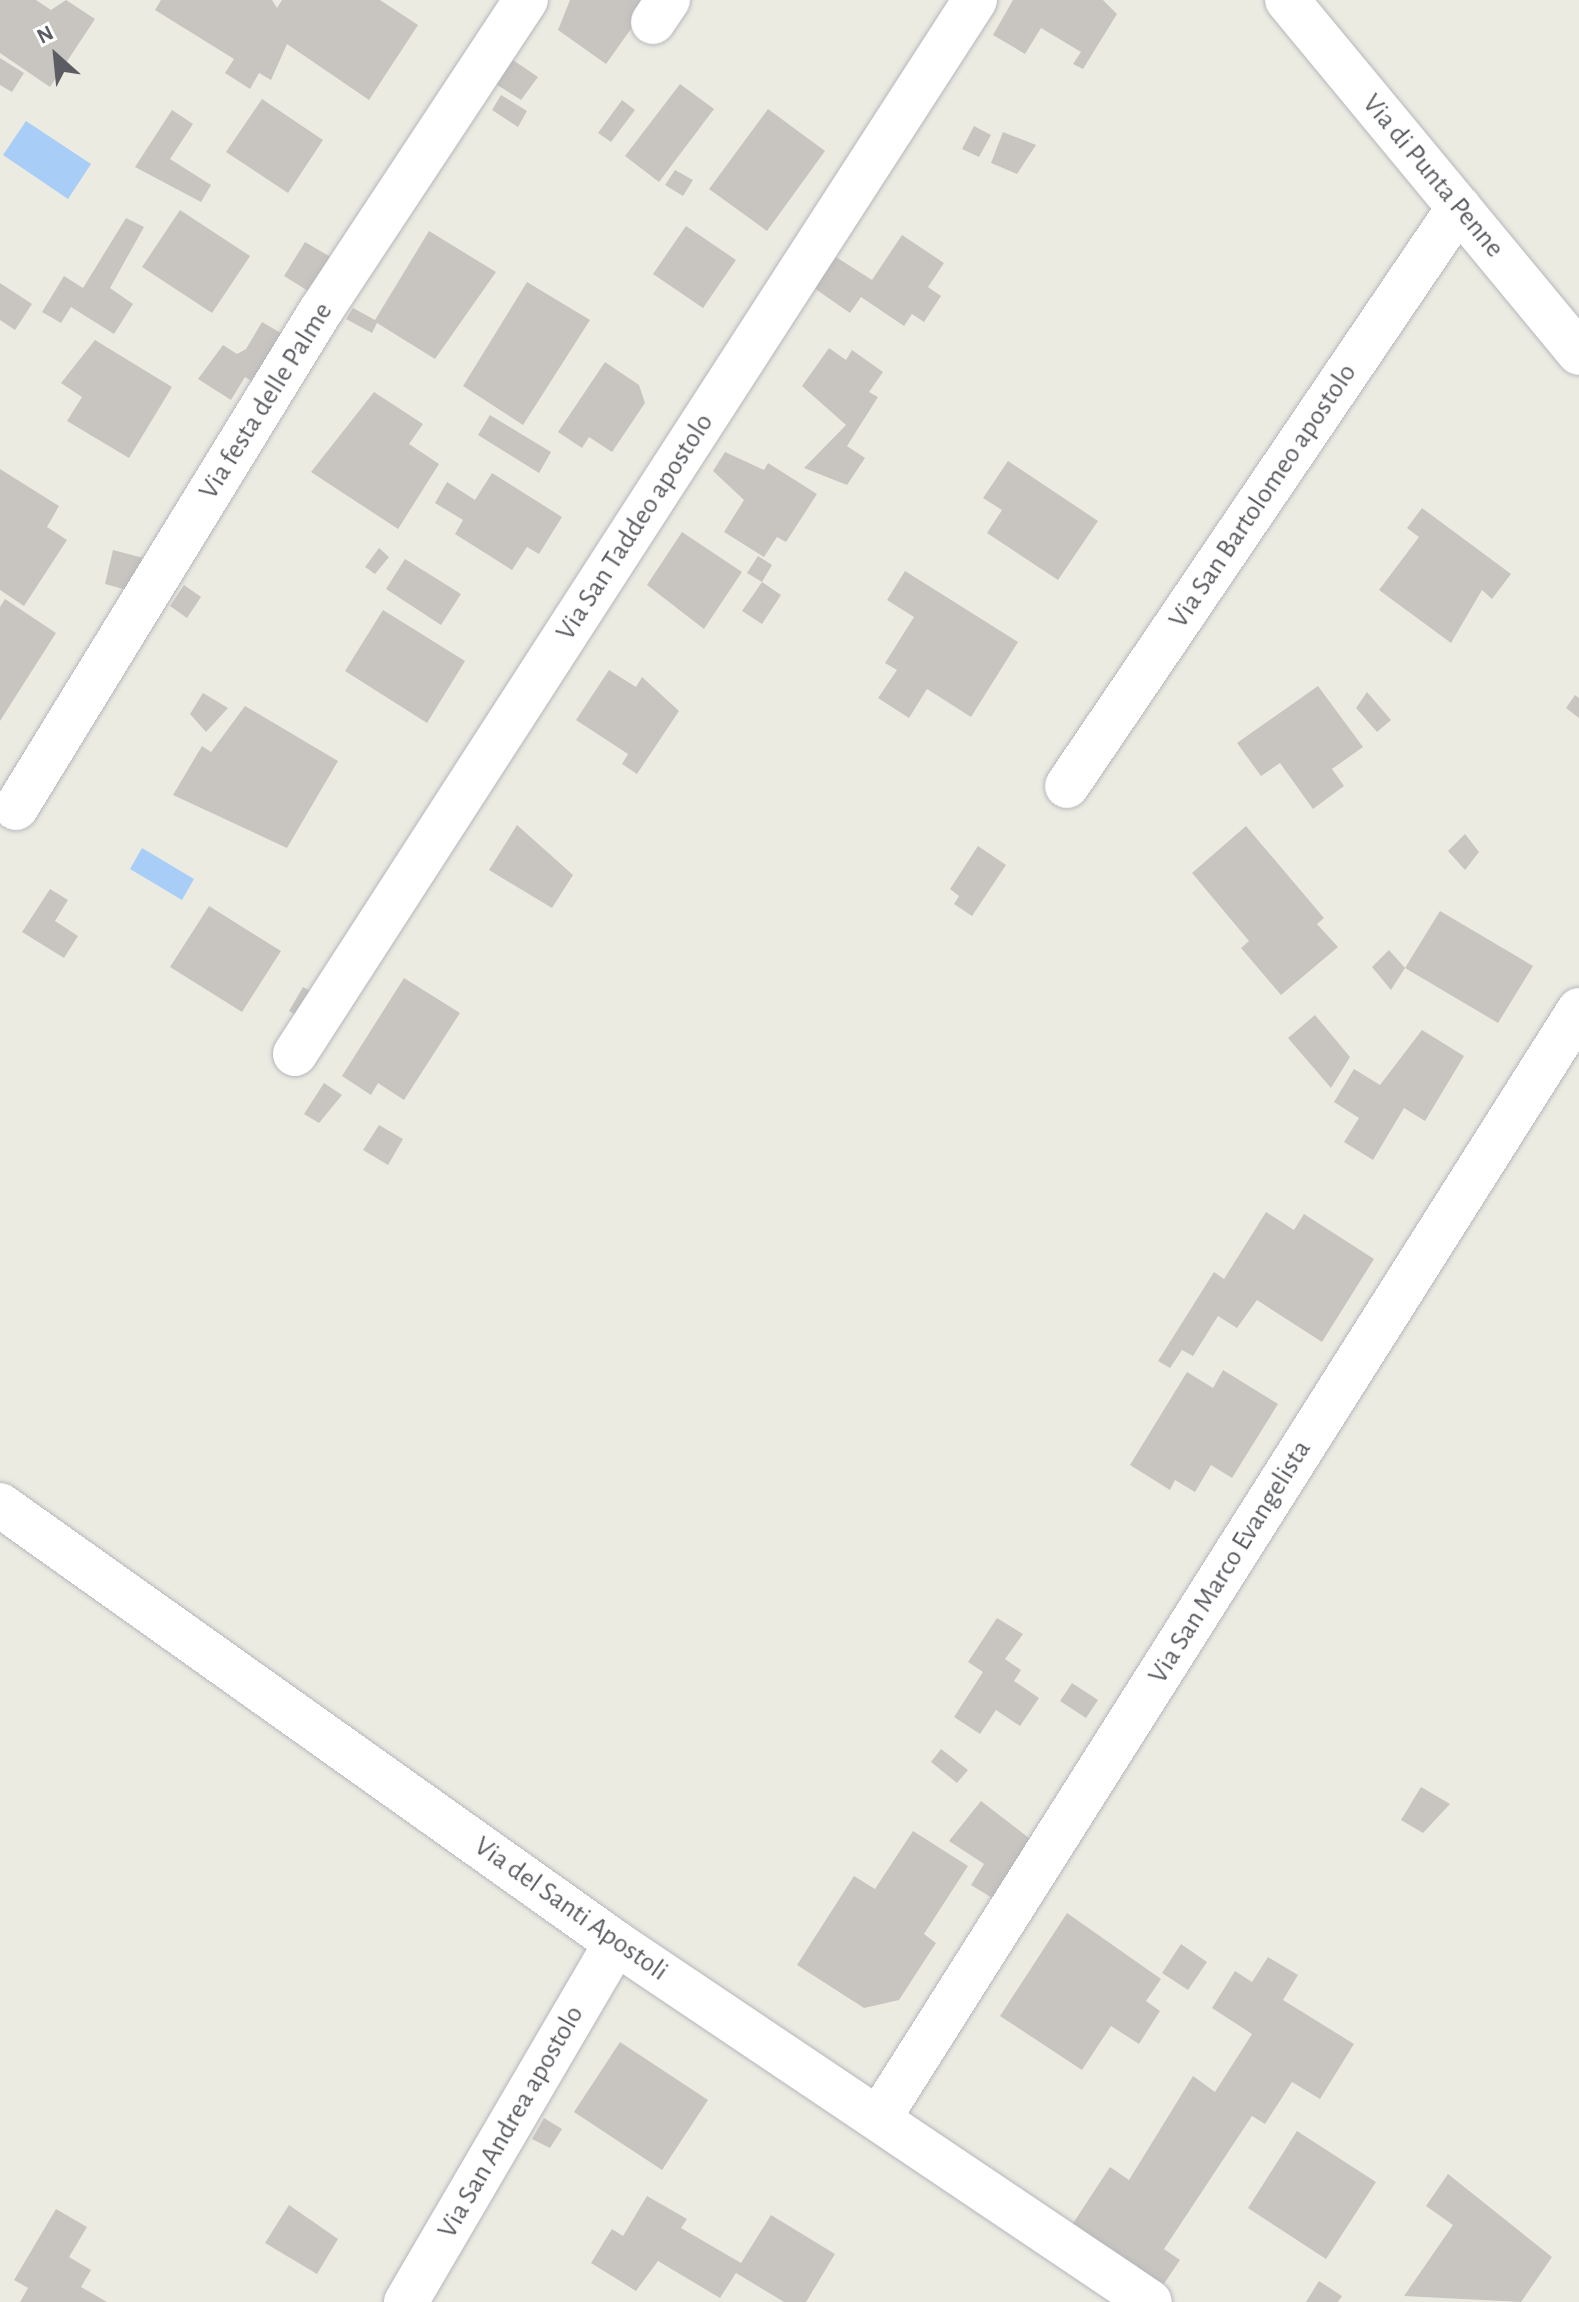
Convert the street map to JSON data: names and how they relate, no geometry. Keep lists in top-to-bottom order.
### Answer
{
  "streets": {
    "street": [
      "Via di Punta Penne",
      "Via festa delle Palme",
      "Via San Bartolomeo apostolo",
      "Via San Taddeo apostolo",
      "Via San Marco Evangelista",
      "Via del Santi Apostoli",
      "Via San Andrea apostolo"
    ]
  },
  "crossings": [
    ["Via di Punta Penne", "Via San Bartolomeo apostolo"],
    ["Via San Marco Evangelista", "Via del Santi Apostoli"],
    ["Via del Santi Apostoli", "Via San Andrea apostolo"]
  ],
  "north": "top left"
}
